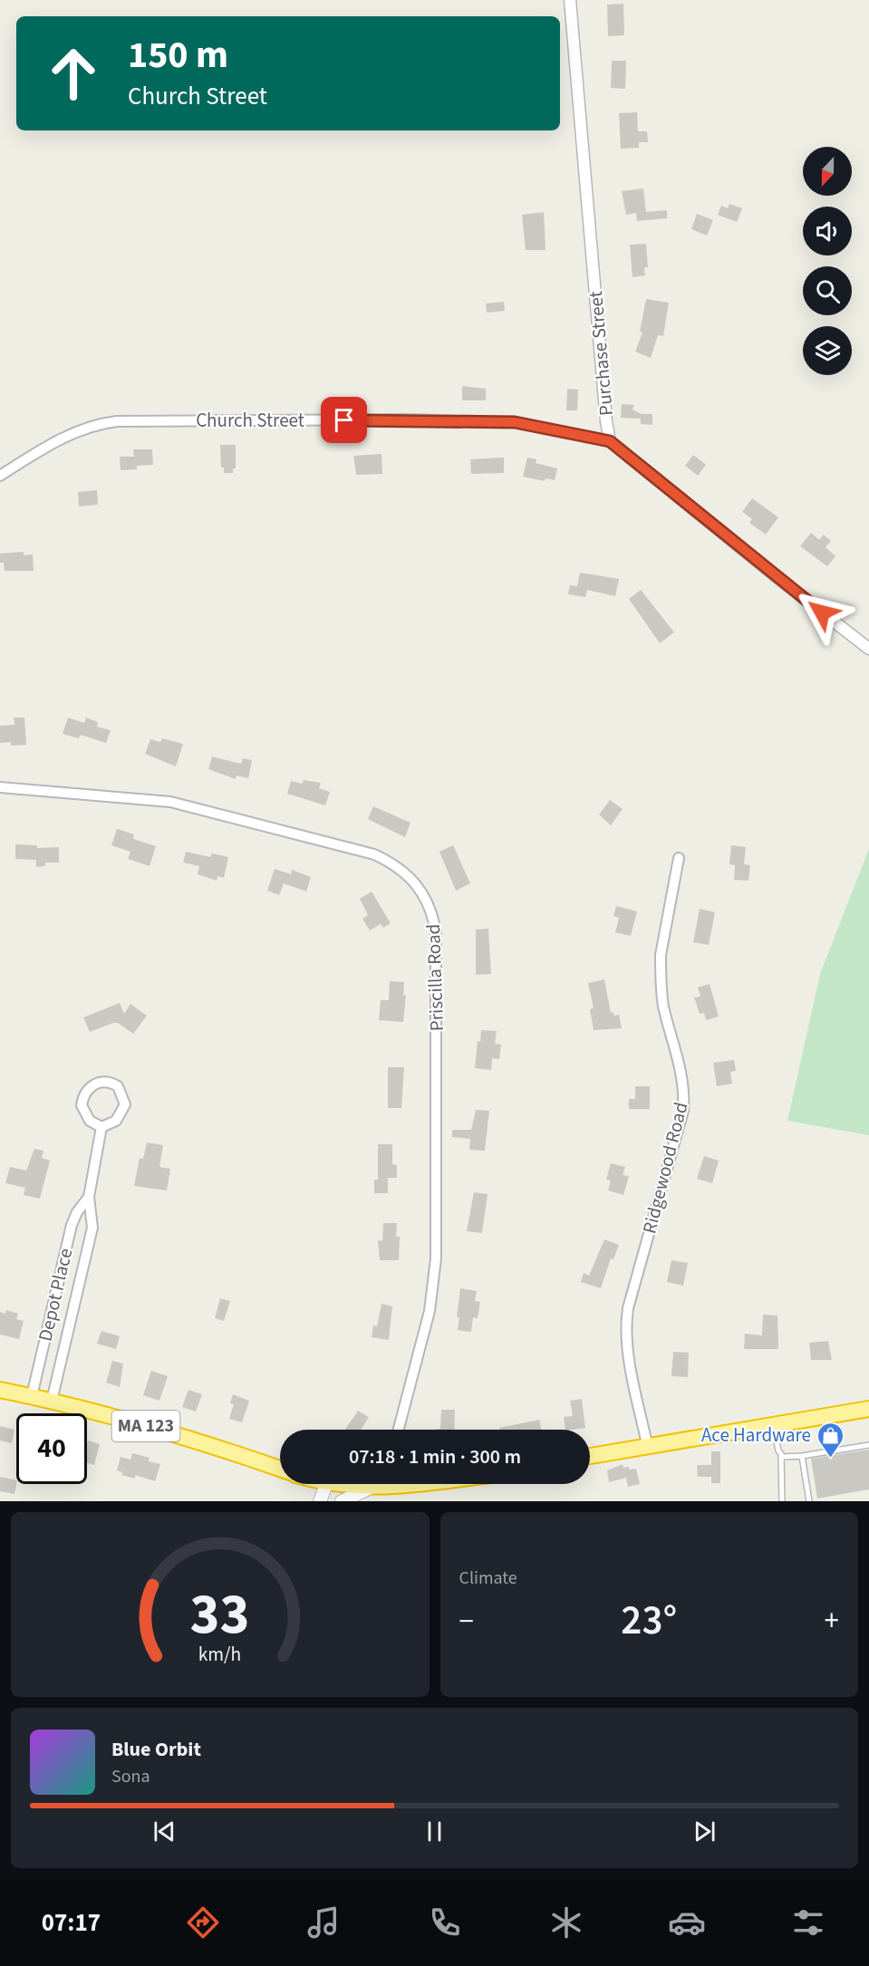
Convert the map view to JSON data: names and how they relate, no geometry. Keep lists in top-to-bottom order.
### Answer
{
  "streets": {
    "highway": ["MA 123"],
    "street": [
      "Purchase Street",
      "Church Street",
      "Priscilla Road",
      "Ridgewood Road",
      "Depot Place"
    ]
  },
  "crossings": [
    ["Purchase Street", "Church Street"],
    ["Depot Place", "MA 123"]
  ],
  "places": {
    "shop": ["Ace Hardware"]
  },
  "north": "bottom",
  "page": {
    "turn": ["150 m", "Church Street"],
    "limit": "40",
    "trip": "07:18 · 1 min · 300 m",
    "tile": "Climate",
    "heat": ["−", "23°", "+"],
    "song": ["Blue Orbit", "Sona"],
    "tabs": "07:17",
    "gauge": ["33", "km/h"]
  }
}
